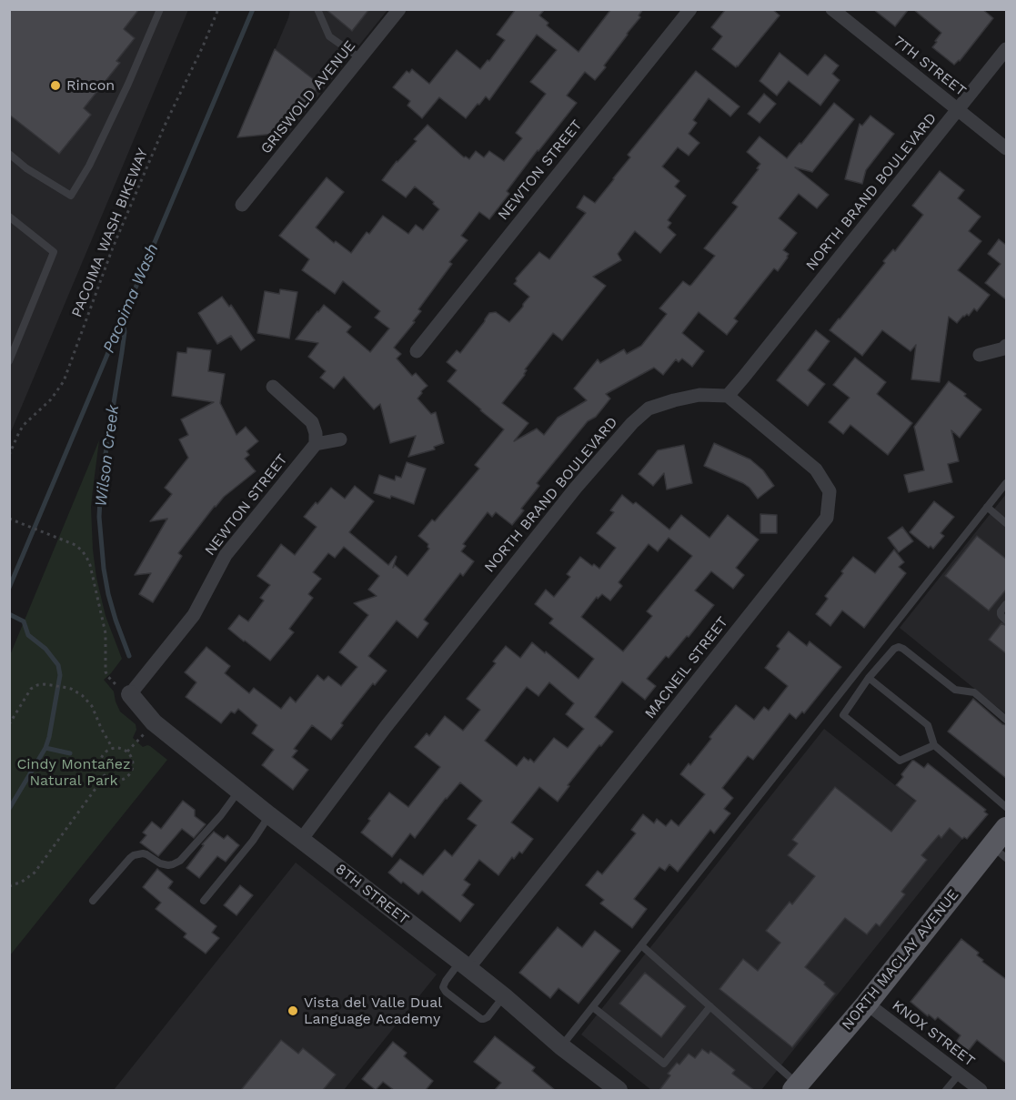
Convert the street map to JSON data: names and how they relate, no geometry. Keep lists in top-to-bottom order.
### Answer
{
  "streets": {
    "main road": ["NORTH MACLAY AVENUE"],
    "street": [
      "7TH STREET",
      "GRISWOLD AVENUE",
      "NEWTON STREET",
      "NORTH BRAND BOULEVARD",
      "MACNEIL STREET",
      "8TH STREET",
      "KNOX STREET"
    ],
    "path": ["PACOIMA WASH BIKEWAY"]
  },
  "crossings": [
    ["7TH STREET", "NORTH BRAND BOULEVARD"],
    ["NEWTON STREET", "8TH STREET"],
    ["NORTH BRAND BOULEVARD", "MACNEIL STREET"],
    ["NORTH BRAND BOULEVARD", "8TH STREET"],
    ["MACNEIL STREET", "8TH STREET"],
    ["NORTH MACLAY AVENUE", "KNOX STREET"]
  ],
  "water": ["Pacoima Wash", "Wilson Creek"],
  "parks": ["Cindy Montañez Natural Park"],
  "places": ["Rincon", "Vista del Valle Dual Language Academy"]
}
